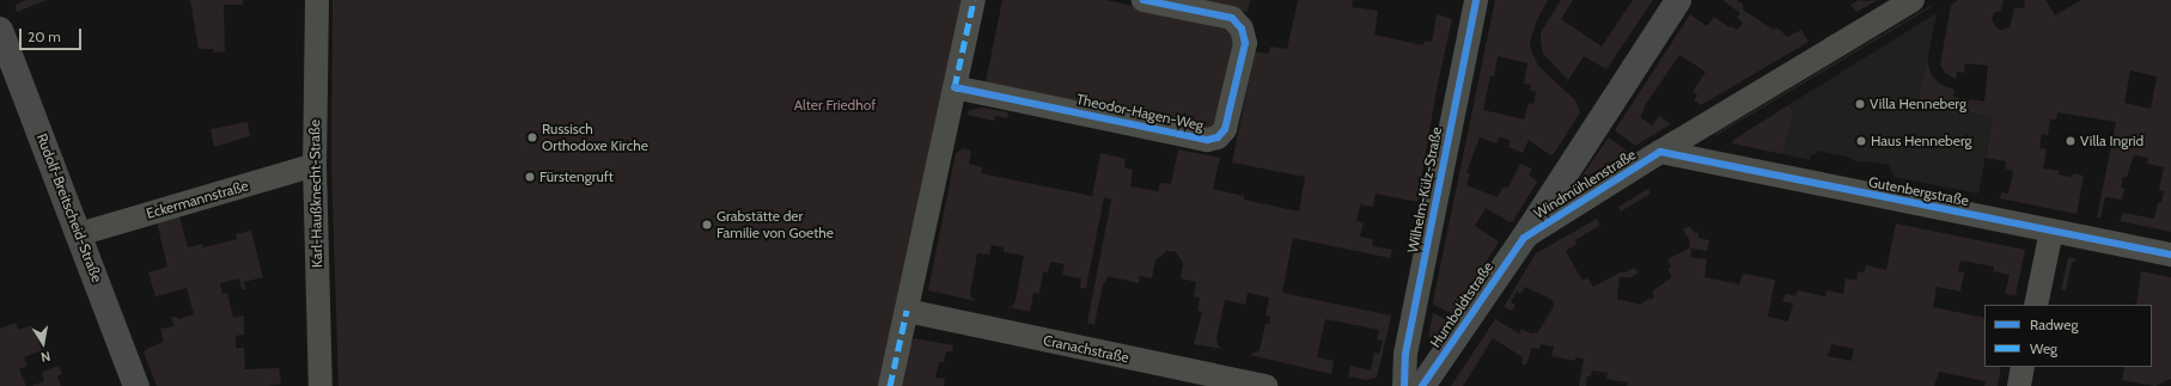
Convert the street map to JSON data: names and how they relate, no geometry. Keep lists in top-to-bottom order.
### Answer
{
  "streets": {
    "street": [
      "Theodor-Hagen-Weg",
      "Windmühlenstraße",
      "Wilhelm-Külz-Straße",
      "Gutenbergstraße",
      "Karl-Haußknecht-Straße",
      "Eckermannstraße",
      "Rudolf-Breitscheid-Straße",
      "Humboldtstraße",
      "Cranachstraße"
    ]
  },
  "crossings": [
    ["Windmühlenstraße", "Gutenbergstraße"],
    ["Windmühlenstraße", "Humboldtstraße"],
    ["Karl-Haußknecht-Straße", "Eckermannstraße"],
    ["Eckermannstraße", "Rudolf-Breitscheid-Straße"]
  ],
  "parks": ["Alter Friedhof"],
  "places": [
    "Villa Henneberg",
    "Russisch Orthodoxe Kirche",
    "Haus Henneberg",
    "Villa Ingrid",
    "Fürstengruft",
    "Grabstätte der Familie von Goethe"
  ],
  "legend": ["Radweg", "Weg"],
  "scale_bar": "20 m",
  "north": "bottom"
}
